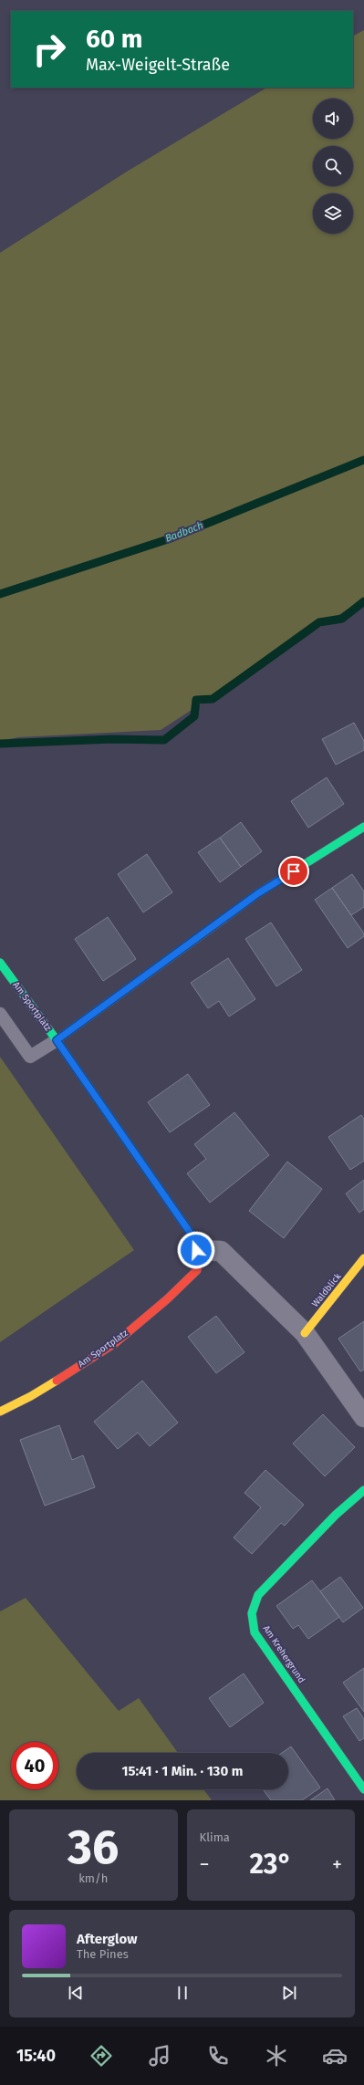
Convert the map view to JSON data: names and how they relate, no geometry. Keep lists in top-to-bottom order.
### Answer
{
  "streets": {
    "street": ["Am Sportplatz", "Waldblick", "Am Krehergrund"]
  },
  "water": ["Badbach"],
  "page": {
    "turn": ["60 m", "Max-Weigelt-Straße"],
    "limit": "40",
    "trip": "15:41 · 1 Min. · 130 m",
    "tile": [
      ["36", "km/h"],
      "Klima"
    ],
    "heat": ["−", "23°", "+"],
    "song": ["Afterglow", "The Pines"],
    "tabs": "15:40"
  }
}
